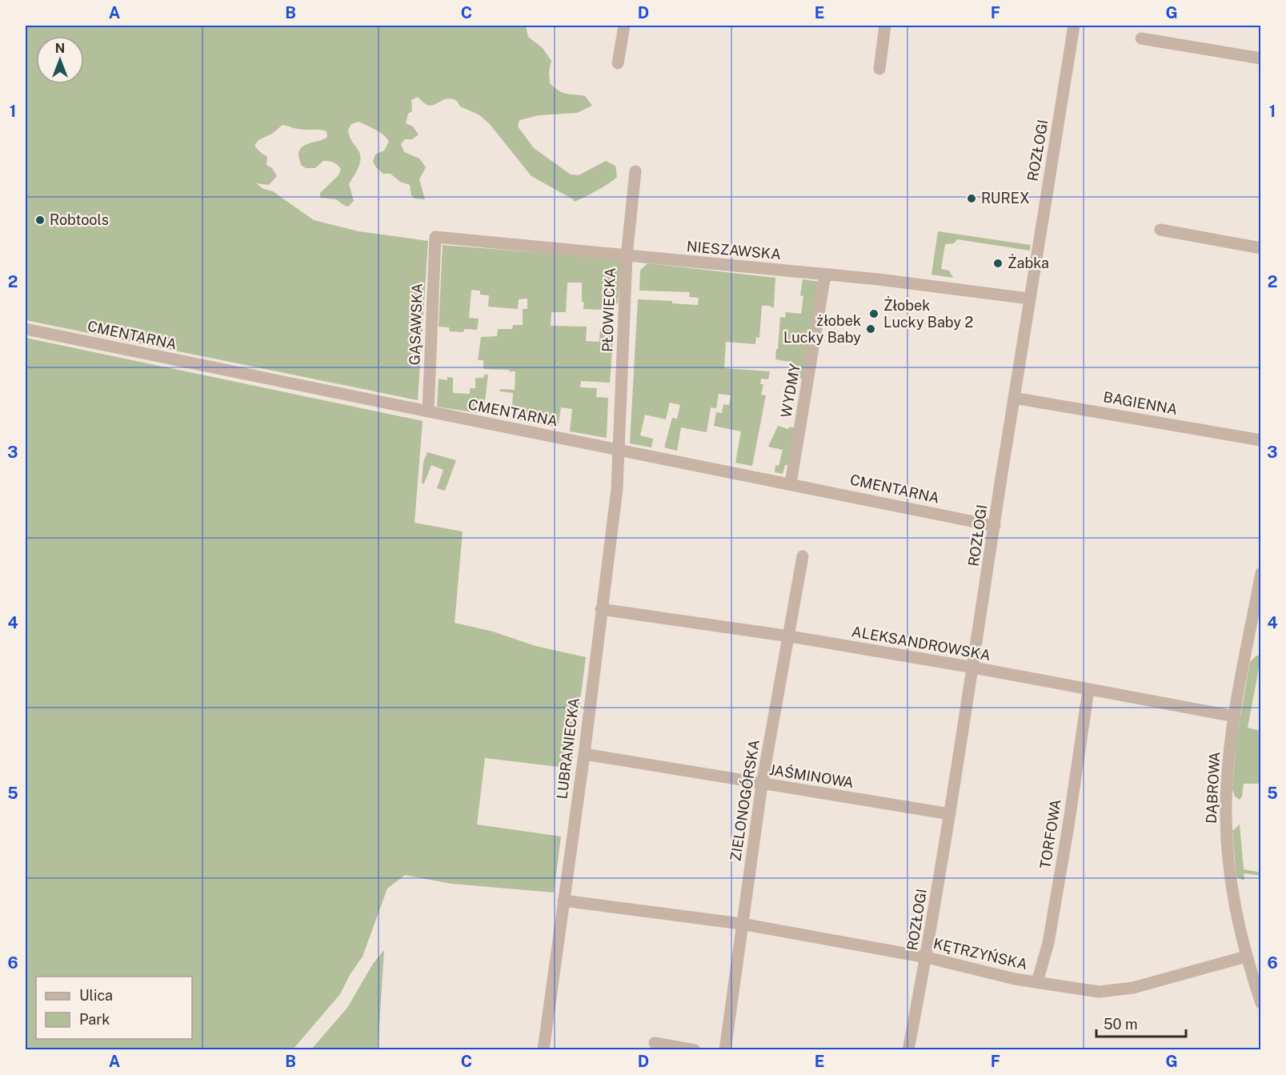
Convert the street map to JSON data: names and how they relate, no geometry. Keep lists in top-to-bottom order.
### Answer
{
  "streets": {
    "street": [
      "ROZŁOGI",
      "NIESZAWSKA",
      "PŁOWIECKA",
      "GĄSAWSKA",
      "CMENTARNA",
      "WYDMY",
      "BAGIENNA",
      "ALEKSANDROWSKA",
      "LUBRANIECKA",
      "JAŚMINOWA",
      "DĄBROWA",
      "ZIELONOGÓRSKA",
      "TORFOWA",
      "KĘTRZYŃSKA"
    ]
  },
  "crossings": [
    ["ROZŁOGI", "NIESZAWSKA"],
    ["ROZŁOGI", "CMENTARNA"],
    ["ROZŁOGI", "BAGIENNA"],
    ["ROZŁOGI", "ALEKSANDROWSKA"],
    ["ROZŁOGI", "JAŚMINOWA"],
    ["ROZŁOGI", "KĘTRZYŃSKA"],
    ["NIESZAWSKA", "PŁOWIECKA"],
    ["NIESZAWSKA", "GĄSAWSKA"],
    ["NIESZAWSKA", "WYDMY"],
    ["PŁOWIECKA", "CMENTARNA"],
    ["PŁOWIECKA", "LUBRANIECKA"],
    ["GĄSAWSKA", "CMENTARNA"],
    ["CMENTARNA", "WYDMY"],
    ["CMENTARNA", "LUBRANIECKA"],
    ["ALEKSANDROWSKA", "LUBRANIECKA"],
    ["ALEKSANDROWSKA", "DĄBROWA"],
    ["ALEKSANDROWSKA", "ZIELONOGÓRSKA"],
    ["ALEKSANDROWSKA", "TORFOWA"],
    ["LUBRANIECKA", "JAŚMINOWA"],
    ["LUBRANIECKA", "KĘTRZYŃSKA"],
    ["JAŚMINOWA", "ZIELONOGÓRSKA"],
    ["DĄBROWA", "KĘTRZYŃSKA"],
    ["ZIELONOGÓRSKA", "KĘTRZYŃSKA"],
    ["TORFOWA", "KĘTRZYŃSKA"]
  ],
  "places": [
    "RUREX",
    "Robtools",
    "Żabka",
    "Żłobek Lucky Baby 2",
    "żłobek Lucky Baby"
  ],
  "legend": ["Ulica", "Park"],
  "scale_bar": "50 m",
  "north": "top",
  "grid": {
    "columns": [
      "A",
      "B",
      "C",
      "D",
      "E",
      "F",
      "G"
    ],
    "rows": [
      "1",
      "2",
      "3",
      "4",
      "5",
      "6"
    ]
  }
}
